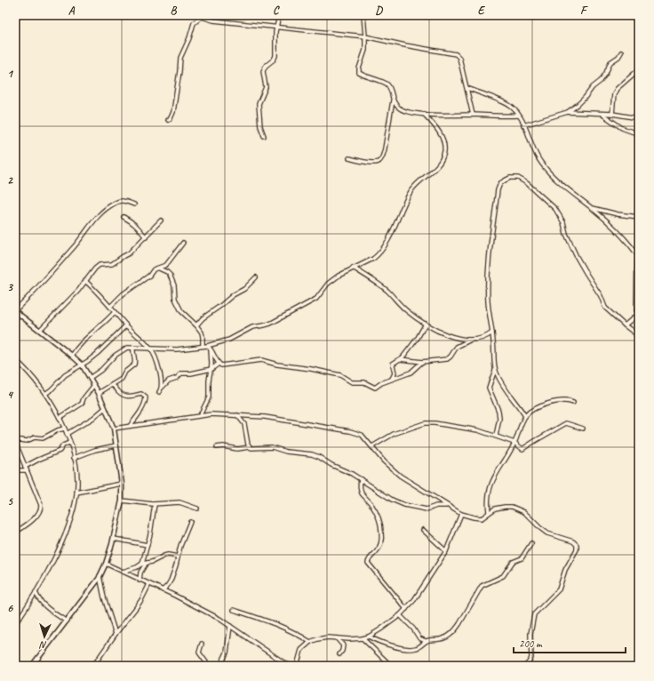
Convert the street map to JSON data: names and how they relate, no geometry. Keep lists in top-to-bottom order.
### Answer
{
  "scale_bar": "200 m",
  "north": "bottom",
  "grid": {
    "columns": [
      "A",
      "B",
      "C",
      "D",
      "E",
      "F"
    ],
    "rows": [
      "1",
      "2",
      "3",
      "4",
      "5",
      "6"
    ]
  }
}
